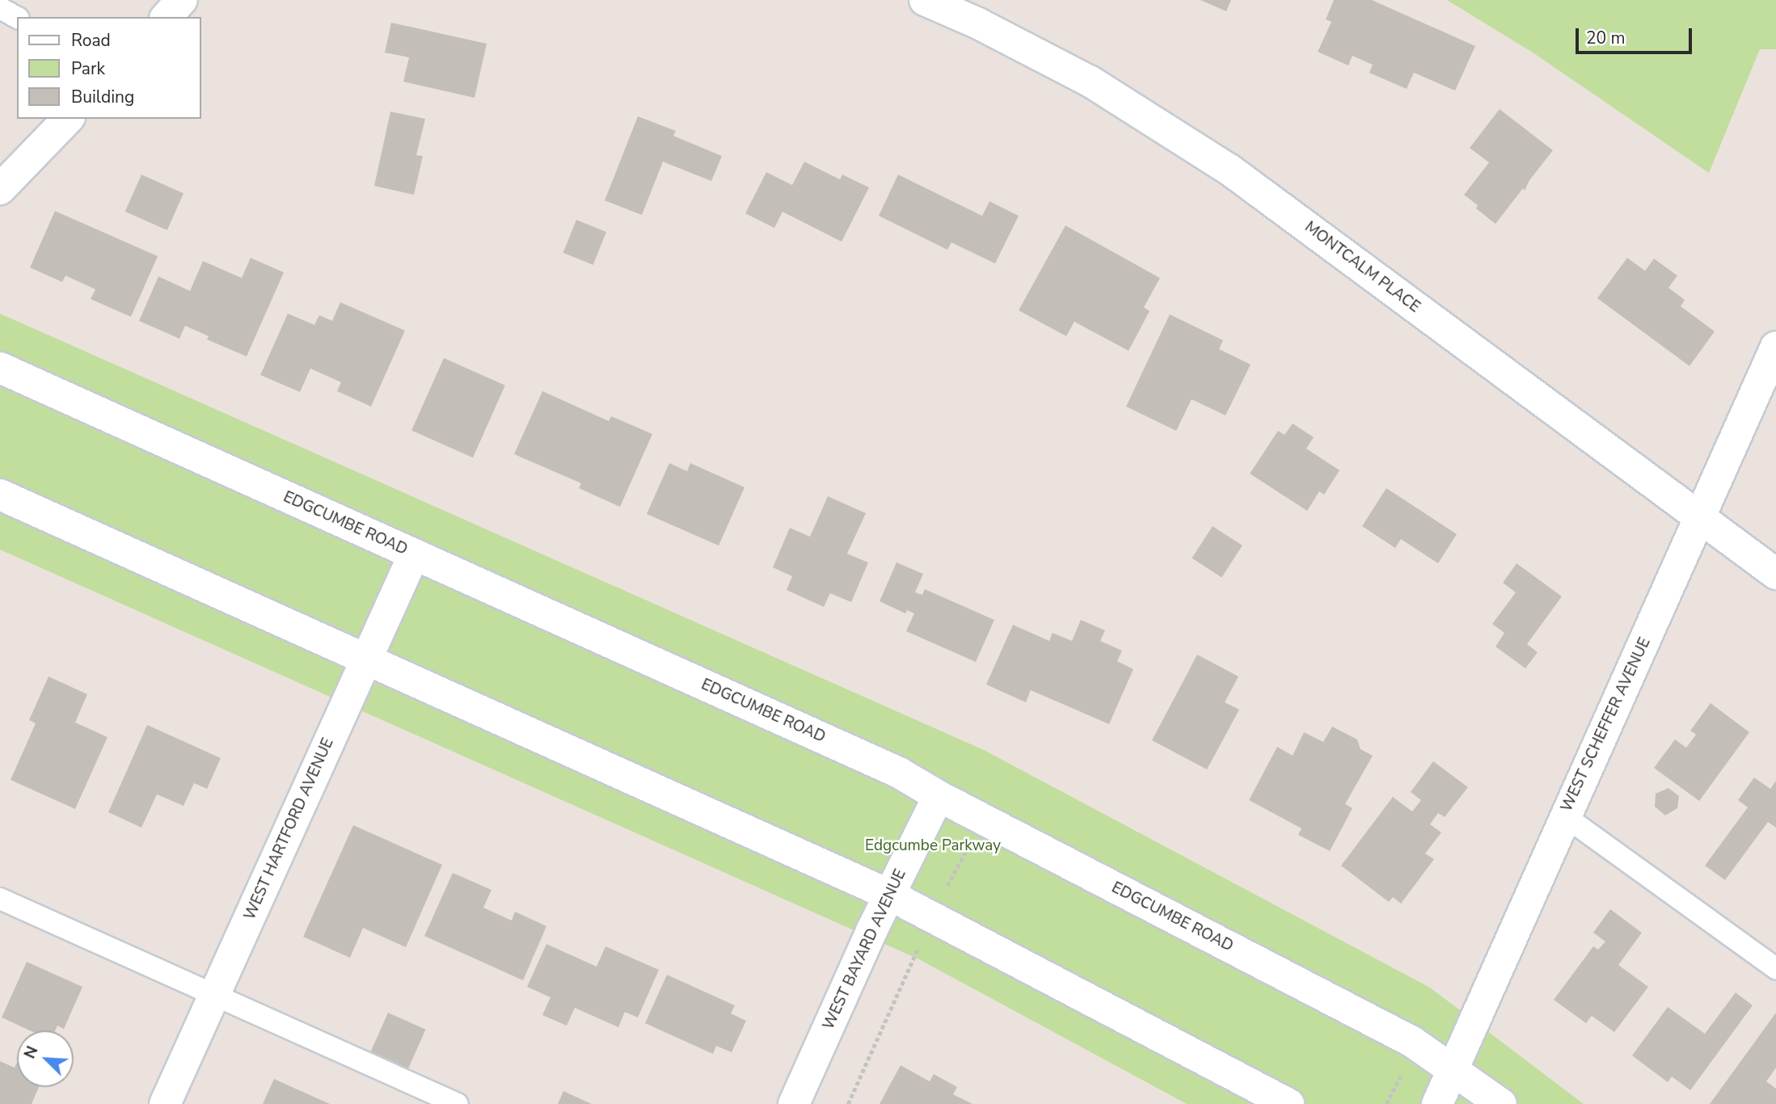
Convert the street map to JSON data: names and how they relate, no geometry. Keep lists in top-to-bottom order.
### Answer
{
  "streets": {
    "street": [
      "MONTCALM PLACE",
      "EDGCUMBE ROAD",
      "WEST SCHEFFER AVENUE",
      "WEST HARTFORD AVENUE",
      "WEST BAYARD AVENUE"
    ]
  },
  "crossings": [
    ["MONTCALM PLACE", "WEST SCHEFFER AVENUE"],
    ["EDGCUMBE ROAD", "WEST SCHEFFER AVENUE"],
    ["EDGCUMBE ROAD", "WEST HARTFORD AVENUE"],
    ["EDGCUMBE ROAD", "WEST BAYARD AVENUE"]
  ],
  "parks": ["Edgcumbe Parkway"],
  "legend": ["Road", "Park", "Building"],
  "scale_bar": "20 m",
  "north": "top left"
}
